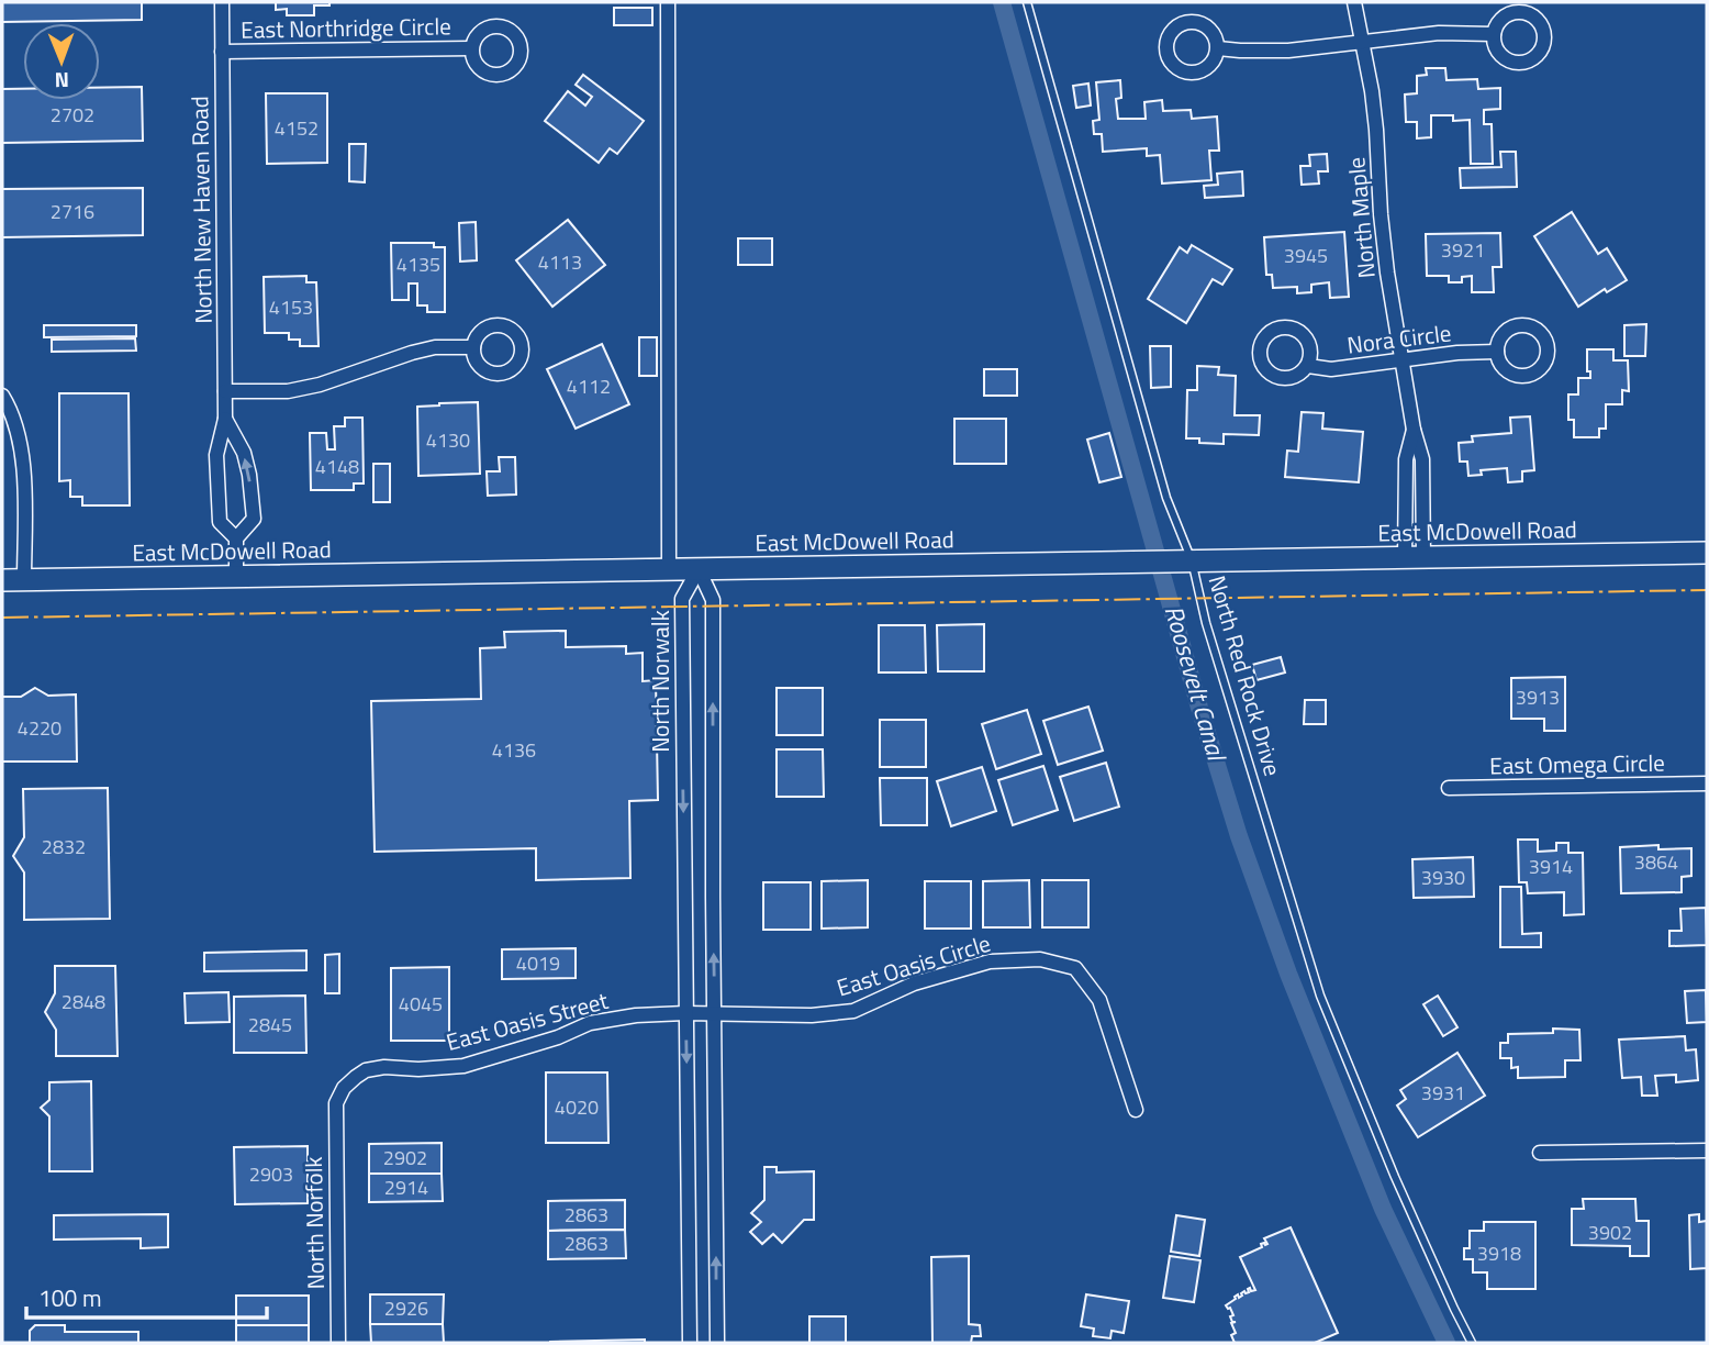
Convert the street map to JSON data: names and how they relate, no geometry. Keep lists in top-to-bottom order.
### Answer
{
  "streets": {
    "main road": ["East McDowell Road"],
    "street": [
      "East Northridge Circle",
      "North New Haven Road",
      "North Maple",
      "Nora Circle",
      "North Norwalk",
      "East Omega Circle",
      "East Oasis Circle",
      "East Oasis Street",
      "North Norfolk"
    ],
    "lane": ["North Red Rock Drive"]
  },
  "crossings": [
    ["East Northridge Circle", "North New Haven Road"],
    ["North New Haven Road", "East McDowell Road"],
    ["North Maple", "Nora Circle"],
    ["North Maple", "East McDowell Road"],
    ["East McDowell Road", "North Red Rock Drive"],
    ["East McDowell Road", "North Norwalk"],
    ["North Norwalk", "East Oasis Circle"],
    ["North Norwalk", "East Oasis Street"],
    ["East Oasis Circle", "East Oasis Street"],
    ["East Oasis Street", "North Norfolk"]
  ],
  "water": ["Roosevelt Canal"],
  "house_numbers": [
    "2702",
    "4152",
    "2716",
    "3921",
    "3945",
    "4113",
    "4135",
    "4153",
    "4112",
    "4130",
    "4148",
    "3913",
    "4220",
    "4136",
    "2832",
    "3864",
    "3914",
    "3930",
    "4019",
    "2848",
    "4045",
    "2845",
    "3931",
    "4020",
    "2902",
    "2903",
    "2914",
    "2863",
    "3902",
    "2863",
    "3918",
    "2926"
  ],
  "scale_bar": "100 m",
  "north": "bottom"
}
